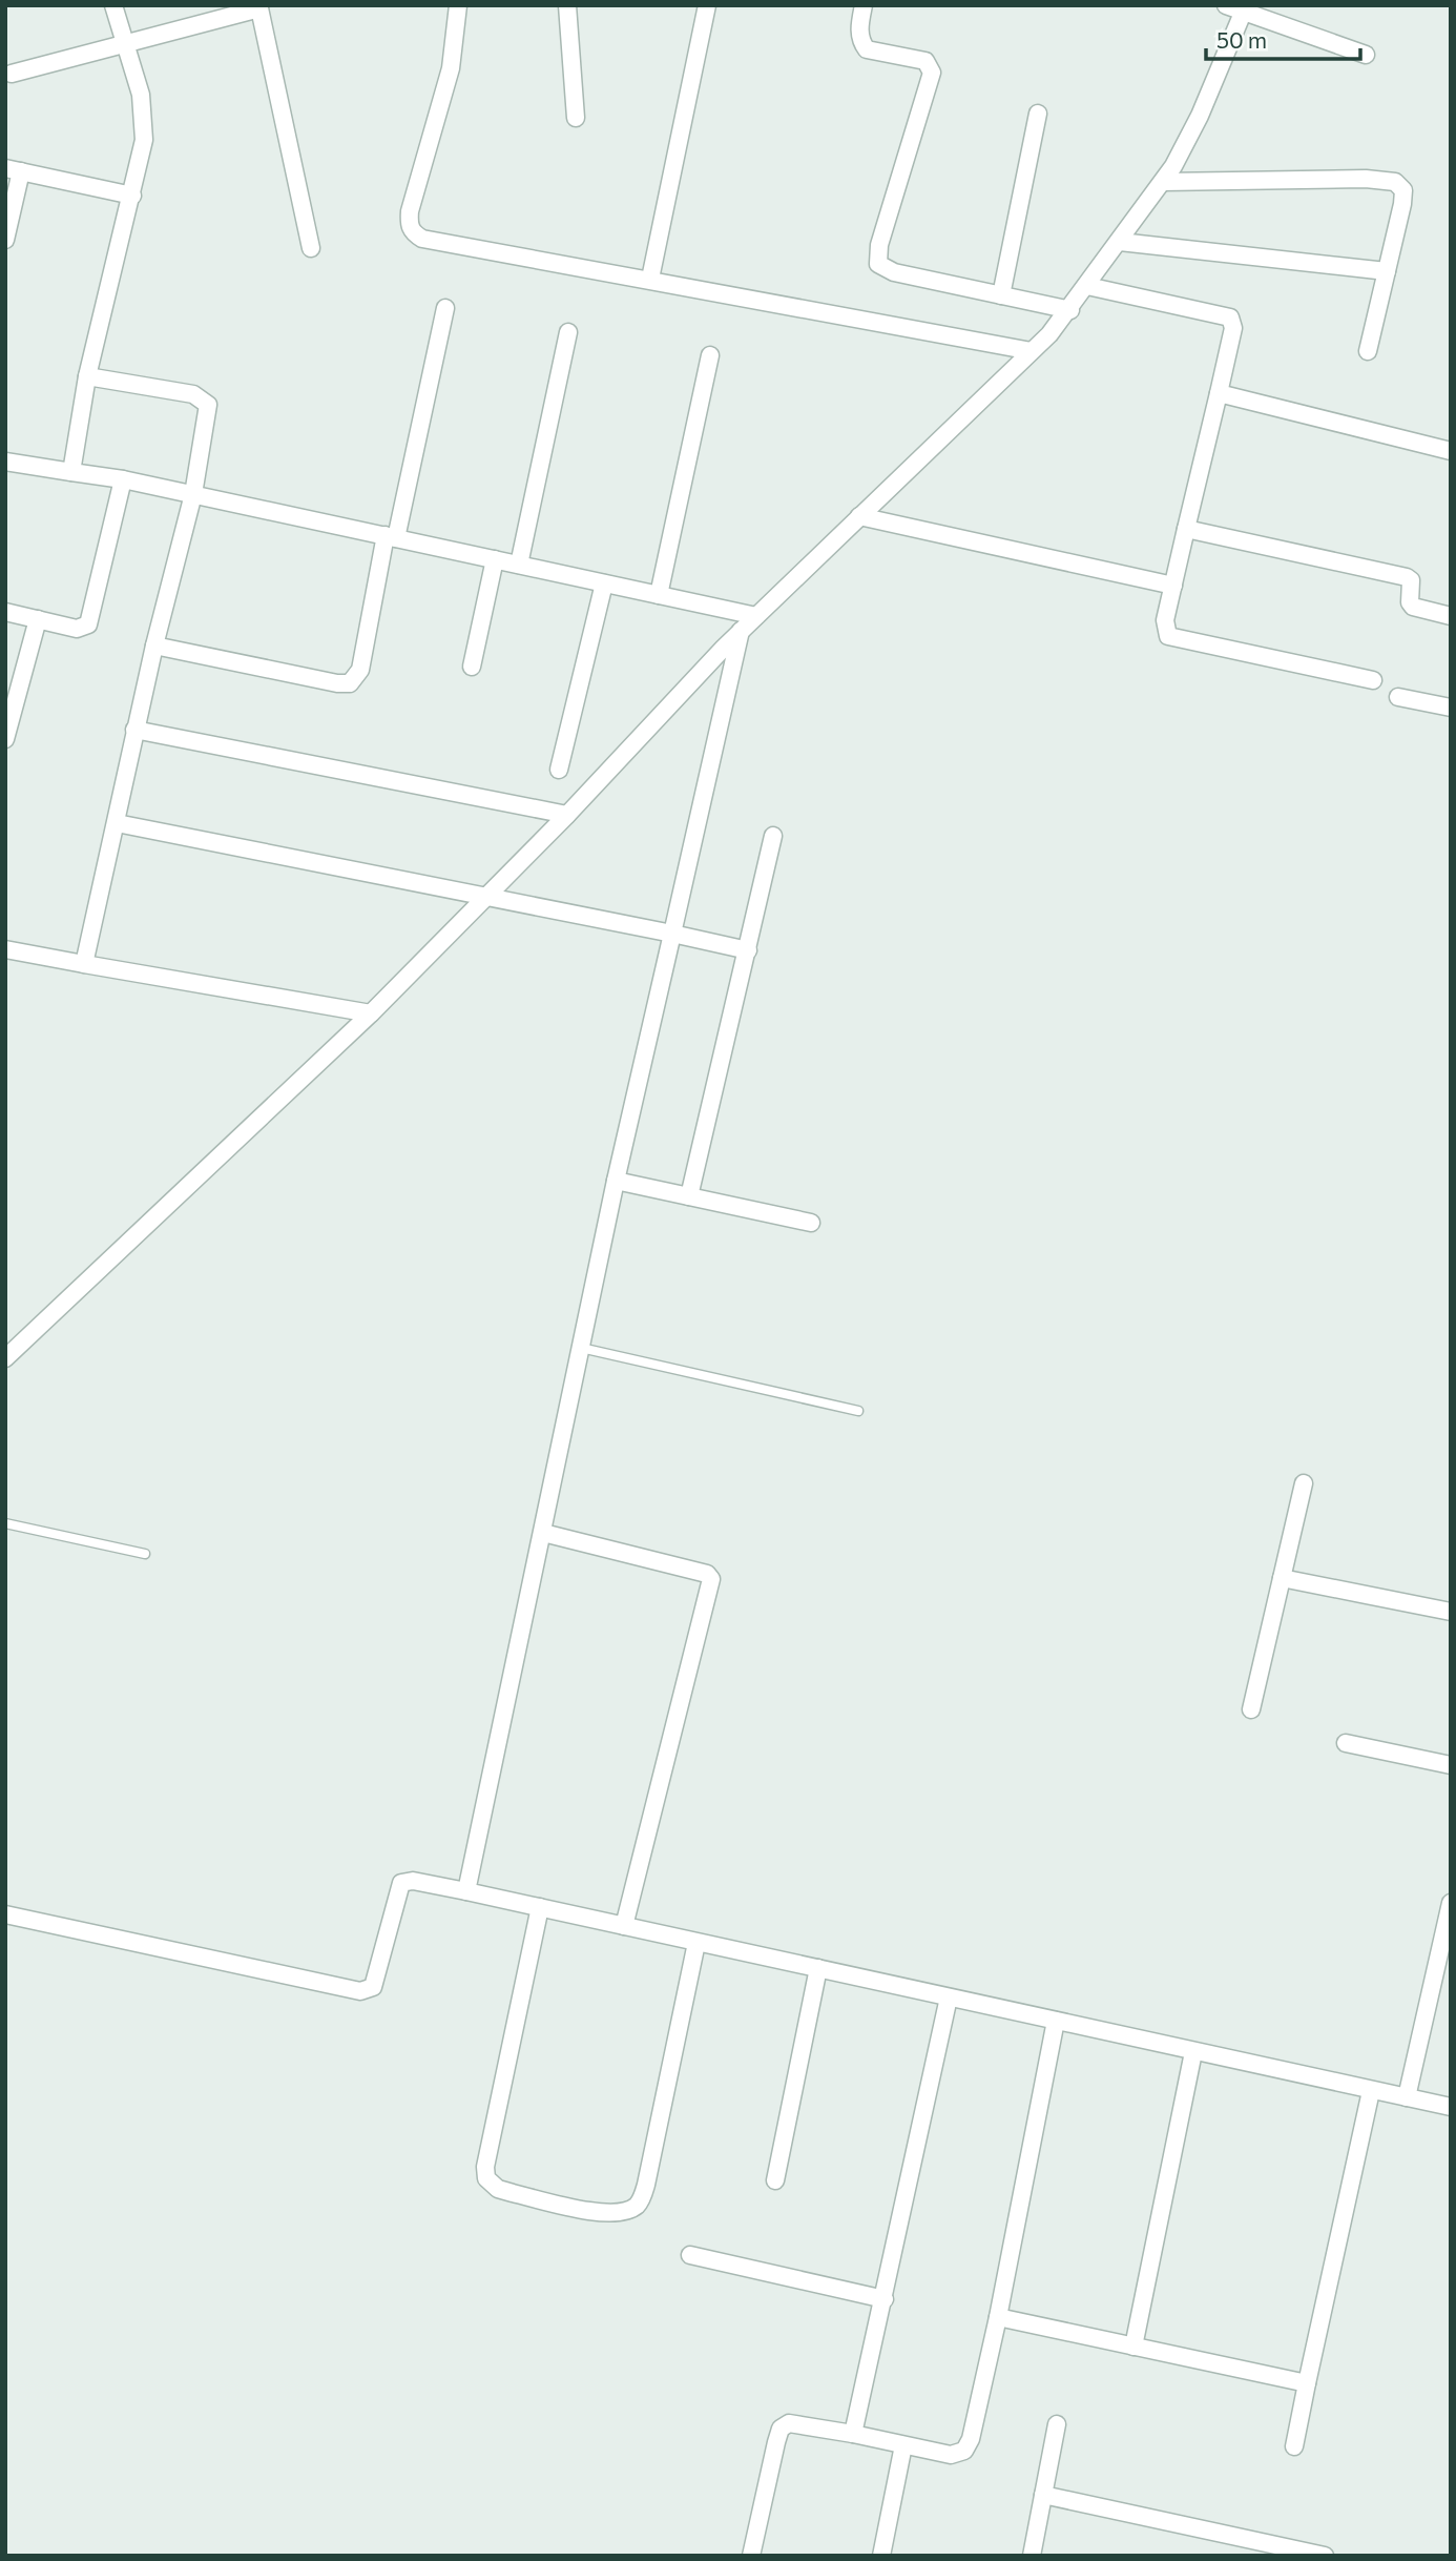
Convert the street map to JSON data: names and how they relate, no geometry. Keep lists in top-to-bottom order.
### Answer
{
  "scale_bar": "50 m"
}
